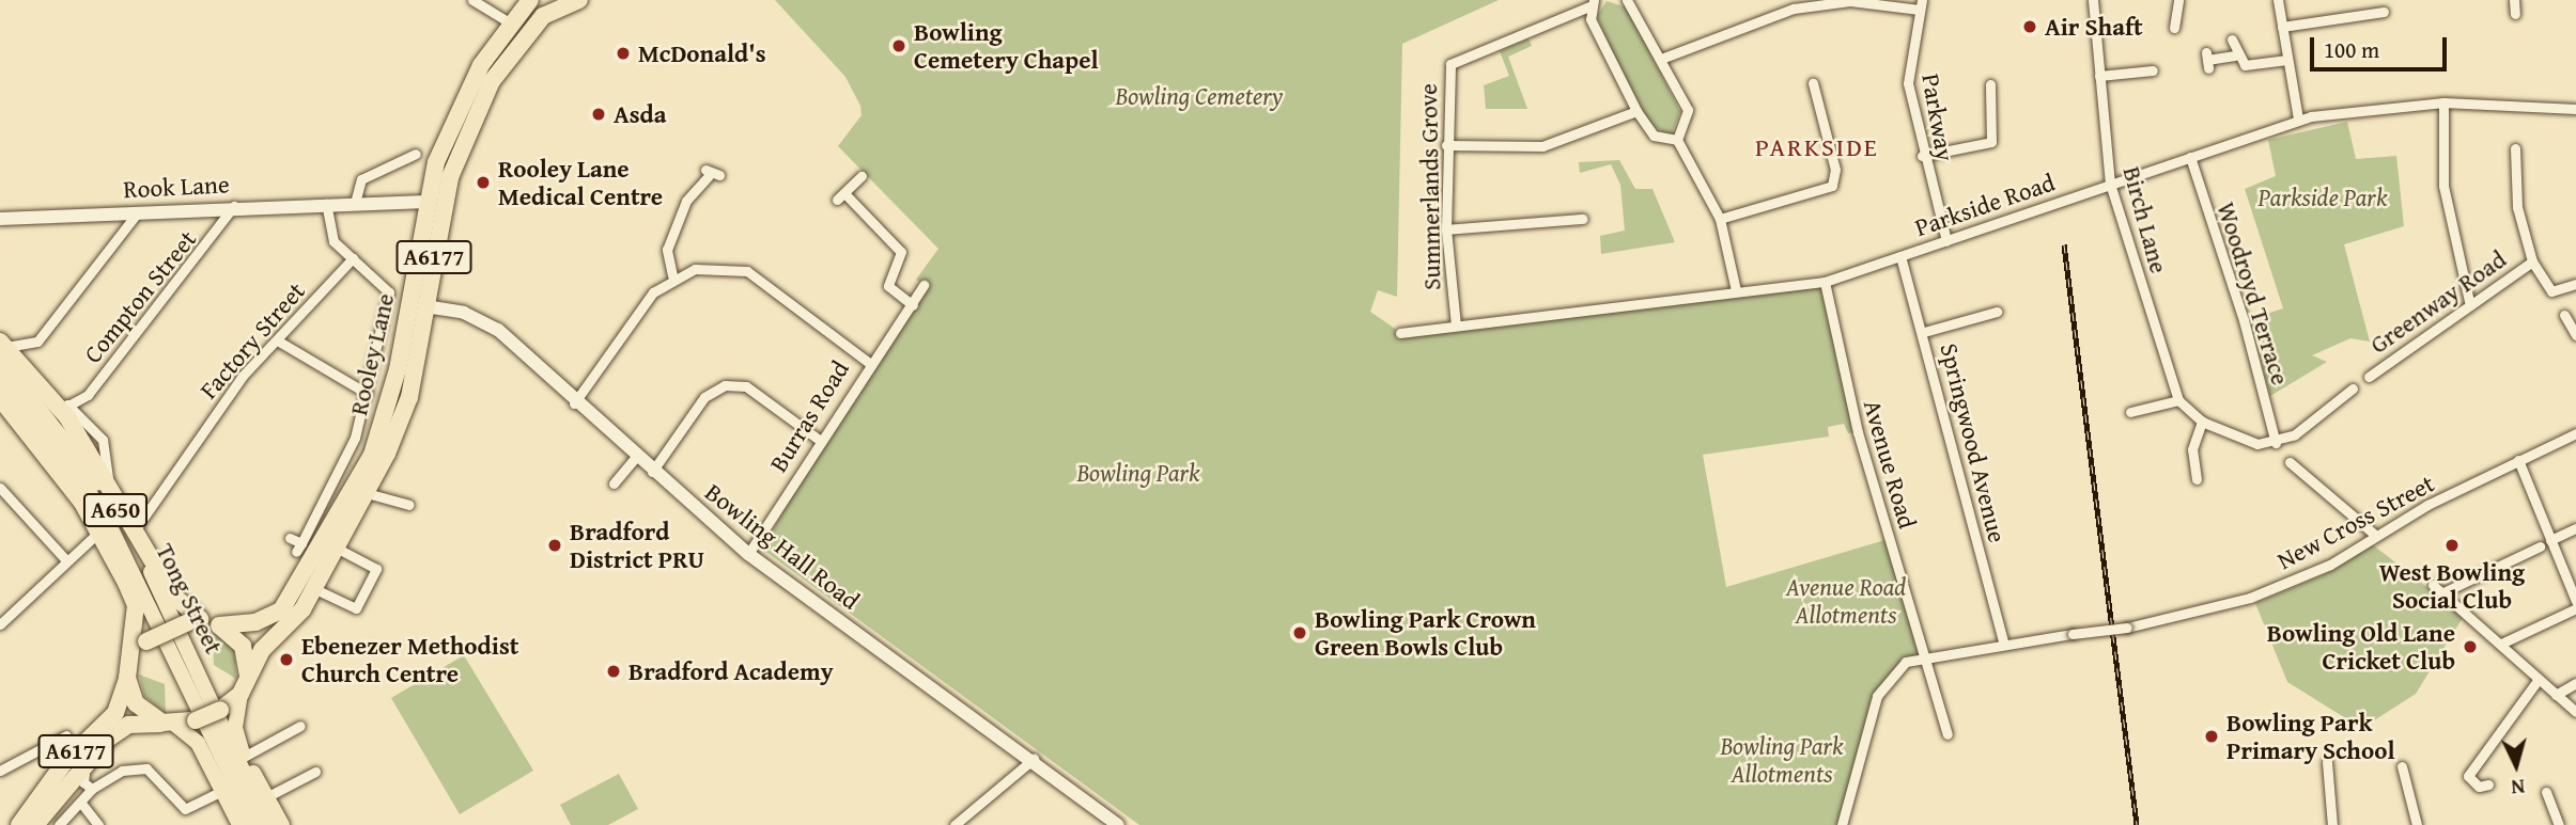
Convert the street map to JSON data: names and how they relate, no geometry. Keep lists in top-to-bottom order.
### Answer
{
  "streets": {
    "highway": ["A6177", "Rooley Lane"],
    "main road": ["A650", "Tong Street"],
    "street": [
      "Parkway",
      "Rook Lane",
      "Summerlands Grove",
      "Parkside Road",
      "Birch Lane",
      "Woodroyd Terrace",
      "Compton Street",
      "Greenway Road",
      "Factory Street",
      "Burras Road",
      "Springwood Avenue",
      "Avenue Road",
      "New Cross Street",
      "Bowling Hall Road"
    ]
  },
  "crossings": [
    ["Parkway", "Parkside Road"],
    ["Rook Lane", "Compton Street"],
    ["Rook Lane", "Rooley Lane"],
    ["Summerlands Grove", "Parkside Road"],
    ["Parkside Road", "Birch Lane"],
    ["Parkside Road", "Woodroyd Terrace"],
    ["Parkside Road", "Springwood Avenue"],
    ["Parkside Road", "Avenue Road"],
    ["Birch Lane", "Woodroyd Terrace"],
    ["A6177", "Rooley Lane"],
    ["Rooley Lane", "Bowling Hall Road"],
    ["Burras Road", "Bowling Hall Road"],
    ["Springwood Avenue", "New Cross Street"],
    ["Avenue Road", "New Cross Street"],
    ["A650", "Tong Street"]
  ],
  "districts": ["PARKSIDE"],
  "parks": [
    "Bowling Cemetery",
    "Parkside Park",
    "Bowling Park",
    "Avenue Road Allotments",
    "Bowling Park Allotments"
  ],
  "places": [
    "Air Shaft",
    "Bowling Cemetery Chapel",
    "McDonald's",
    "Asda",
    "Rooley Lane Medical Centre",
    "Bradford District PRU",
    "West Bowling Social Club",
    "Bowling Park Crown Green Bowls Club",
    "Bowling Old Lane Cricket Club",
    "Ebenezer Methodist Church Centre",
    "Bradford Academy",
    "Bowling Park Primary School"
  ],
  "scale_bar": "100 m",
  "north": "bottom"
}
